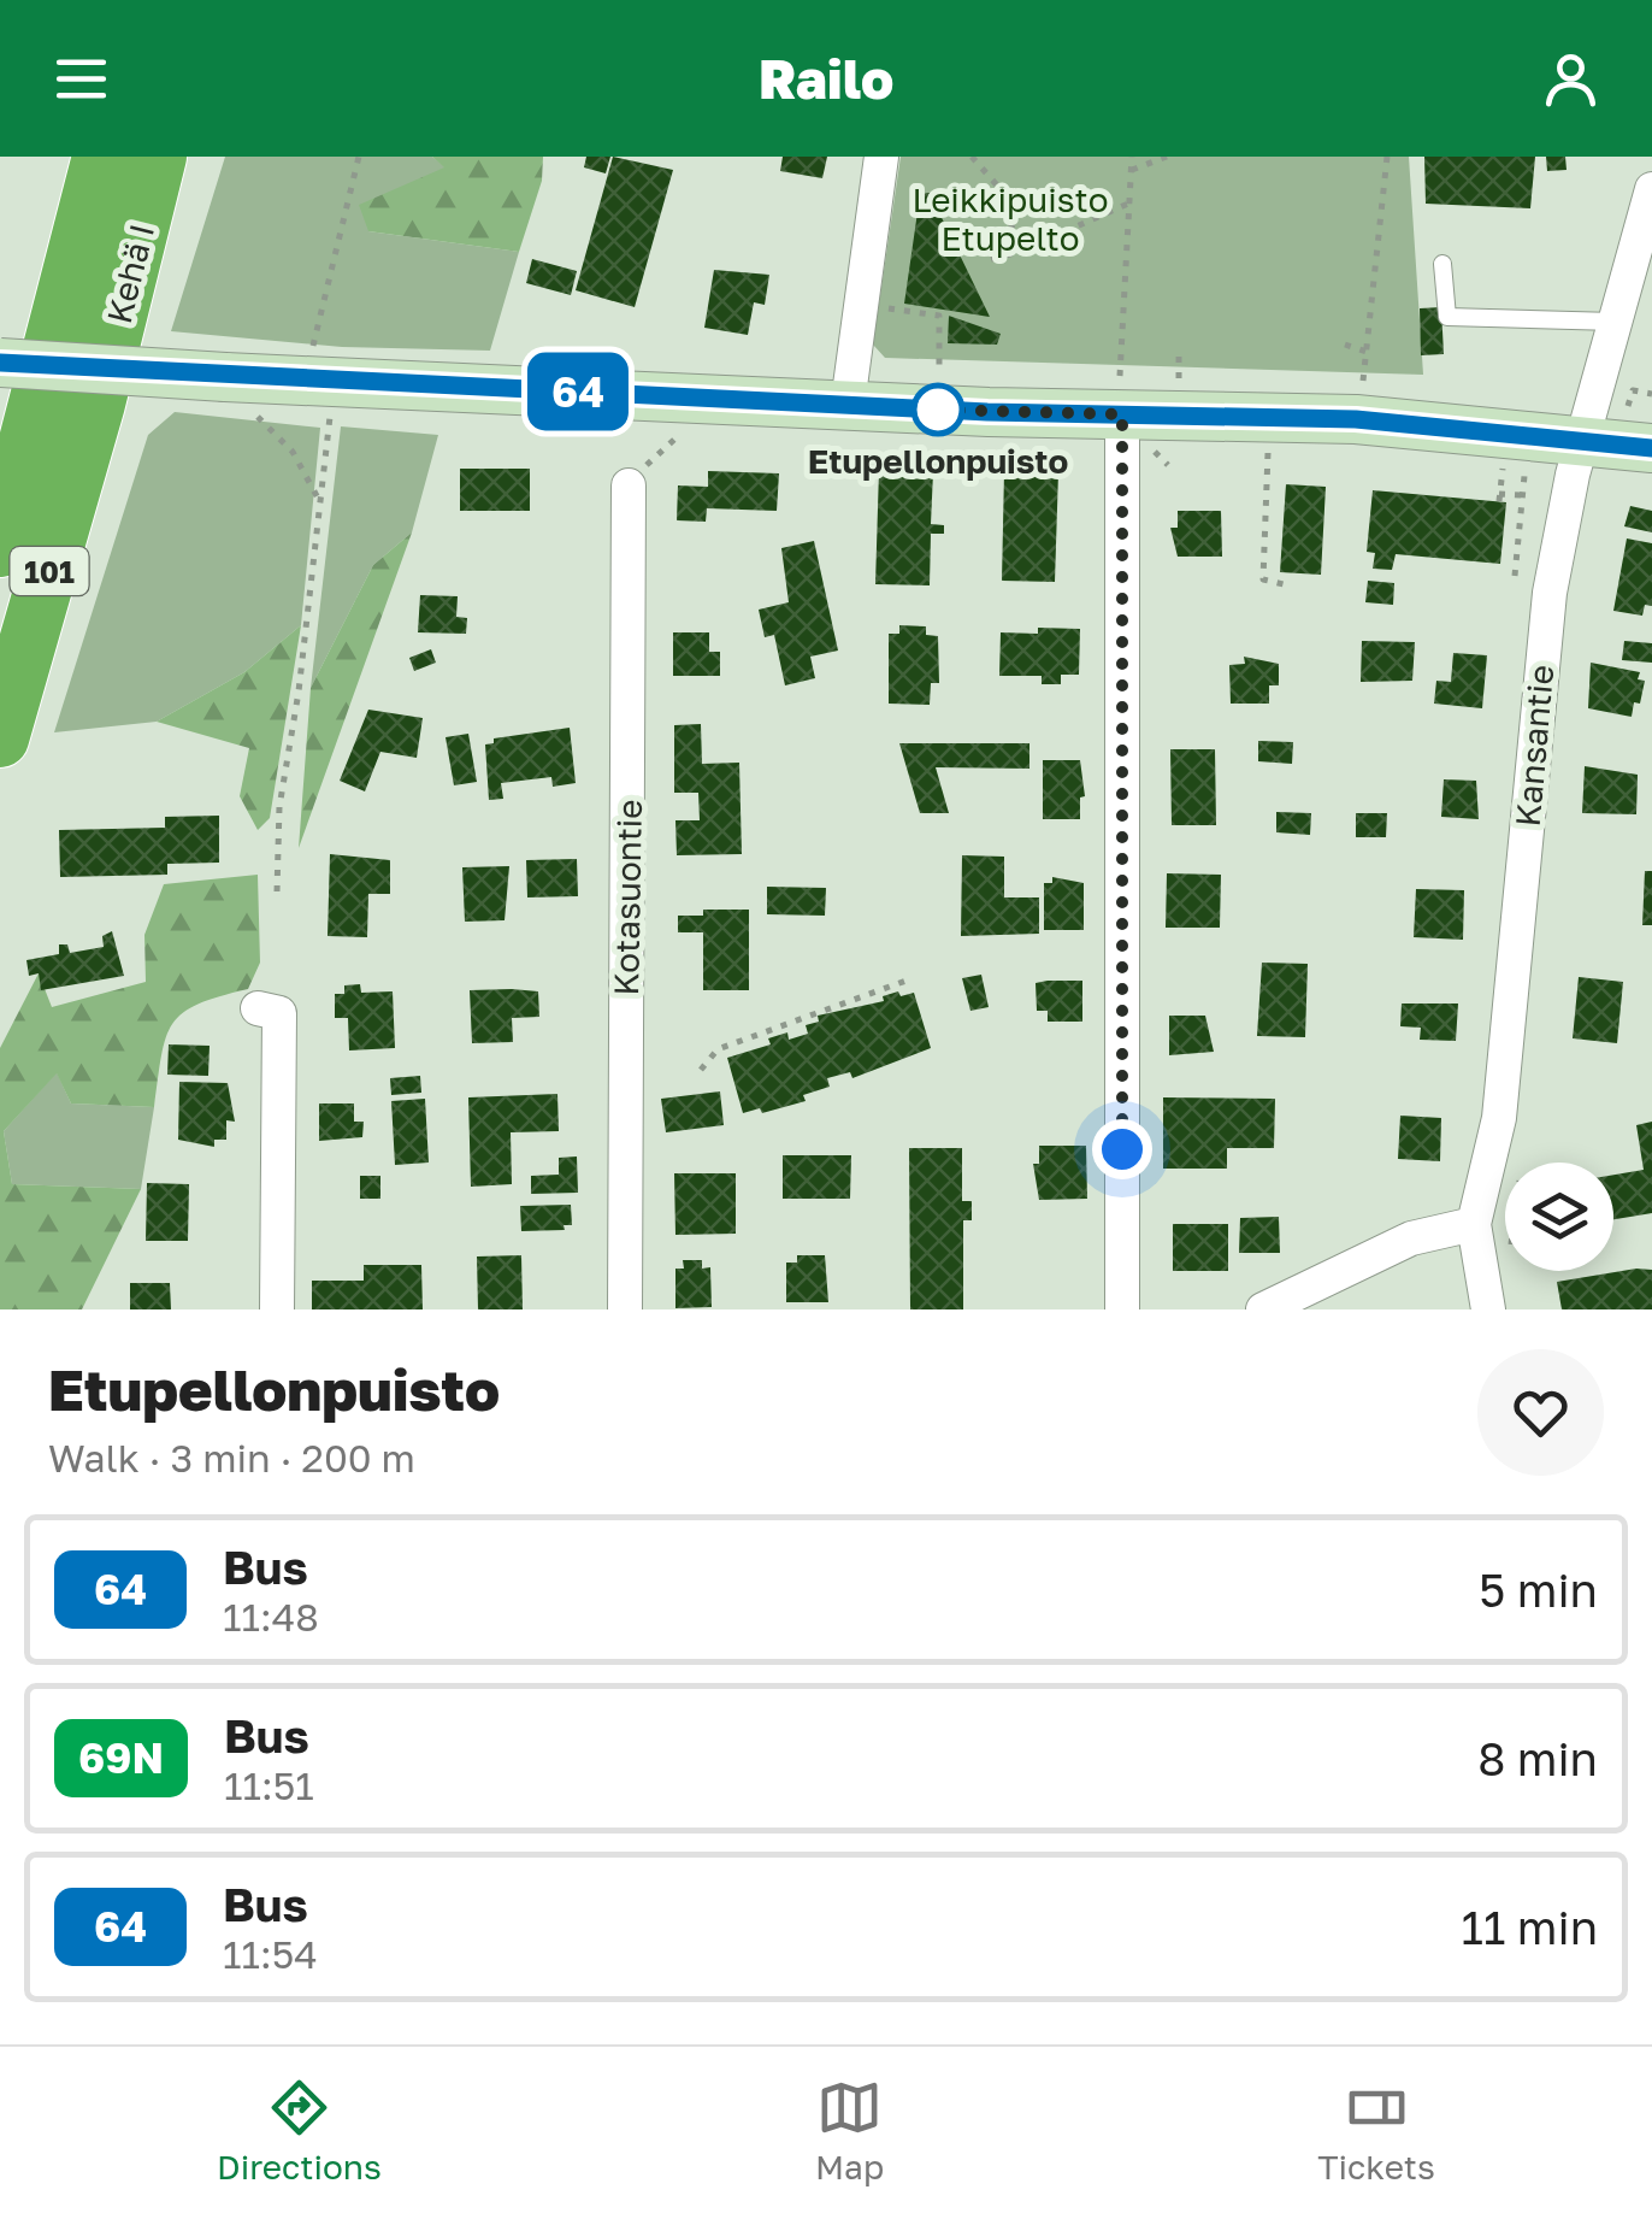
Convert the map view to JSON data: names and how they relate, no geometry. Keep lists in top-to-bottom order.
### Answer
{
  "streets": {
    "highway": ["Kehä I", "101"],
    "street": ["Kansantie", "Kotasuontie"]
  },
  "parks": ["Leikkipuisto Etupelto"],
  "places": ["Etupellonpuisto"],
  "lines": ["bus line 64"],
  "page": {
    "header": "Railo",
    "on_map": "64",
    "heading": ["Etupellonpuisto", "Walk · 3 min · 200 m"],
    "list": [
      {
        "mark": "64",
        "name": "Bus",
        "note": "11:48",
        "value": "5 min"
      },
      {
        "mark": "69N",
        "name": "Bus",
        "note": "11:51",
        "value": "8 min"
      },
      {
        "mark": "64",
        "name": "Bus",
        "note": "11:54",
        "value": "11 min"
      }
    ],
    "tabs": ["Directions", "Map", "Tickets"]
  }
}
